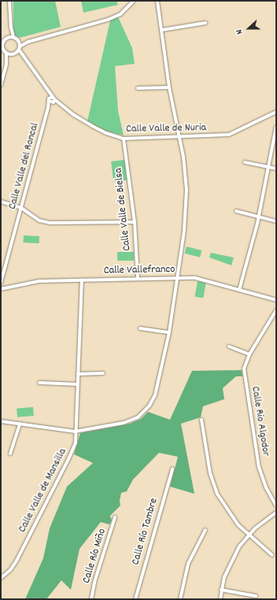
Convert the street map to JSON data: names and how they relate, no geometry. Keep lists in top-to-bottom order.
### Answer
{
  "streets": {
    "street": [
      "Calle Valle de Nuria",
      "Calle Valle del Roncal",
      "Calle Valle de Bielsa",
      "Calle Vallefranco",
      "Calle Río Algodor",
      "Calle Valle de Mansilla",
      "Calle Río Tambre",
      "Calle Río Miño"
    ]
  },
  "crossings": [
    ["Calle Valle de Nuria", "Calle Valle del Roncal"],
    ["Calle Valle de Nuria", "Calle Valle de Bielsa"],
    ["Calle Valle de Bielsa", "Calle Vallefranco"],
    ["Calle Vallefranco", "Calle Valle de Mansilla"]
  ],
  "north": "left"
}
